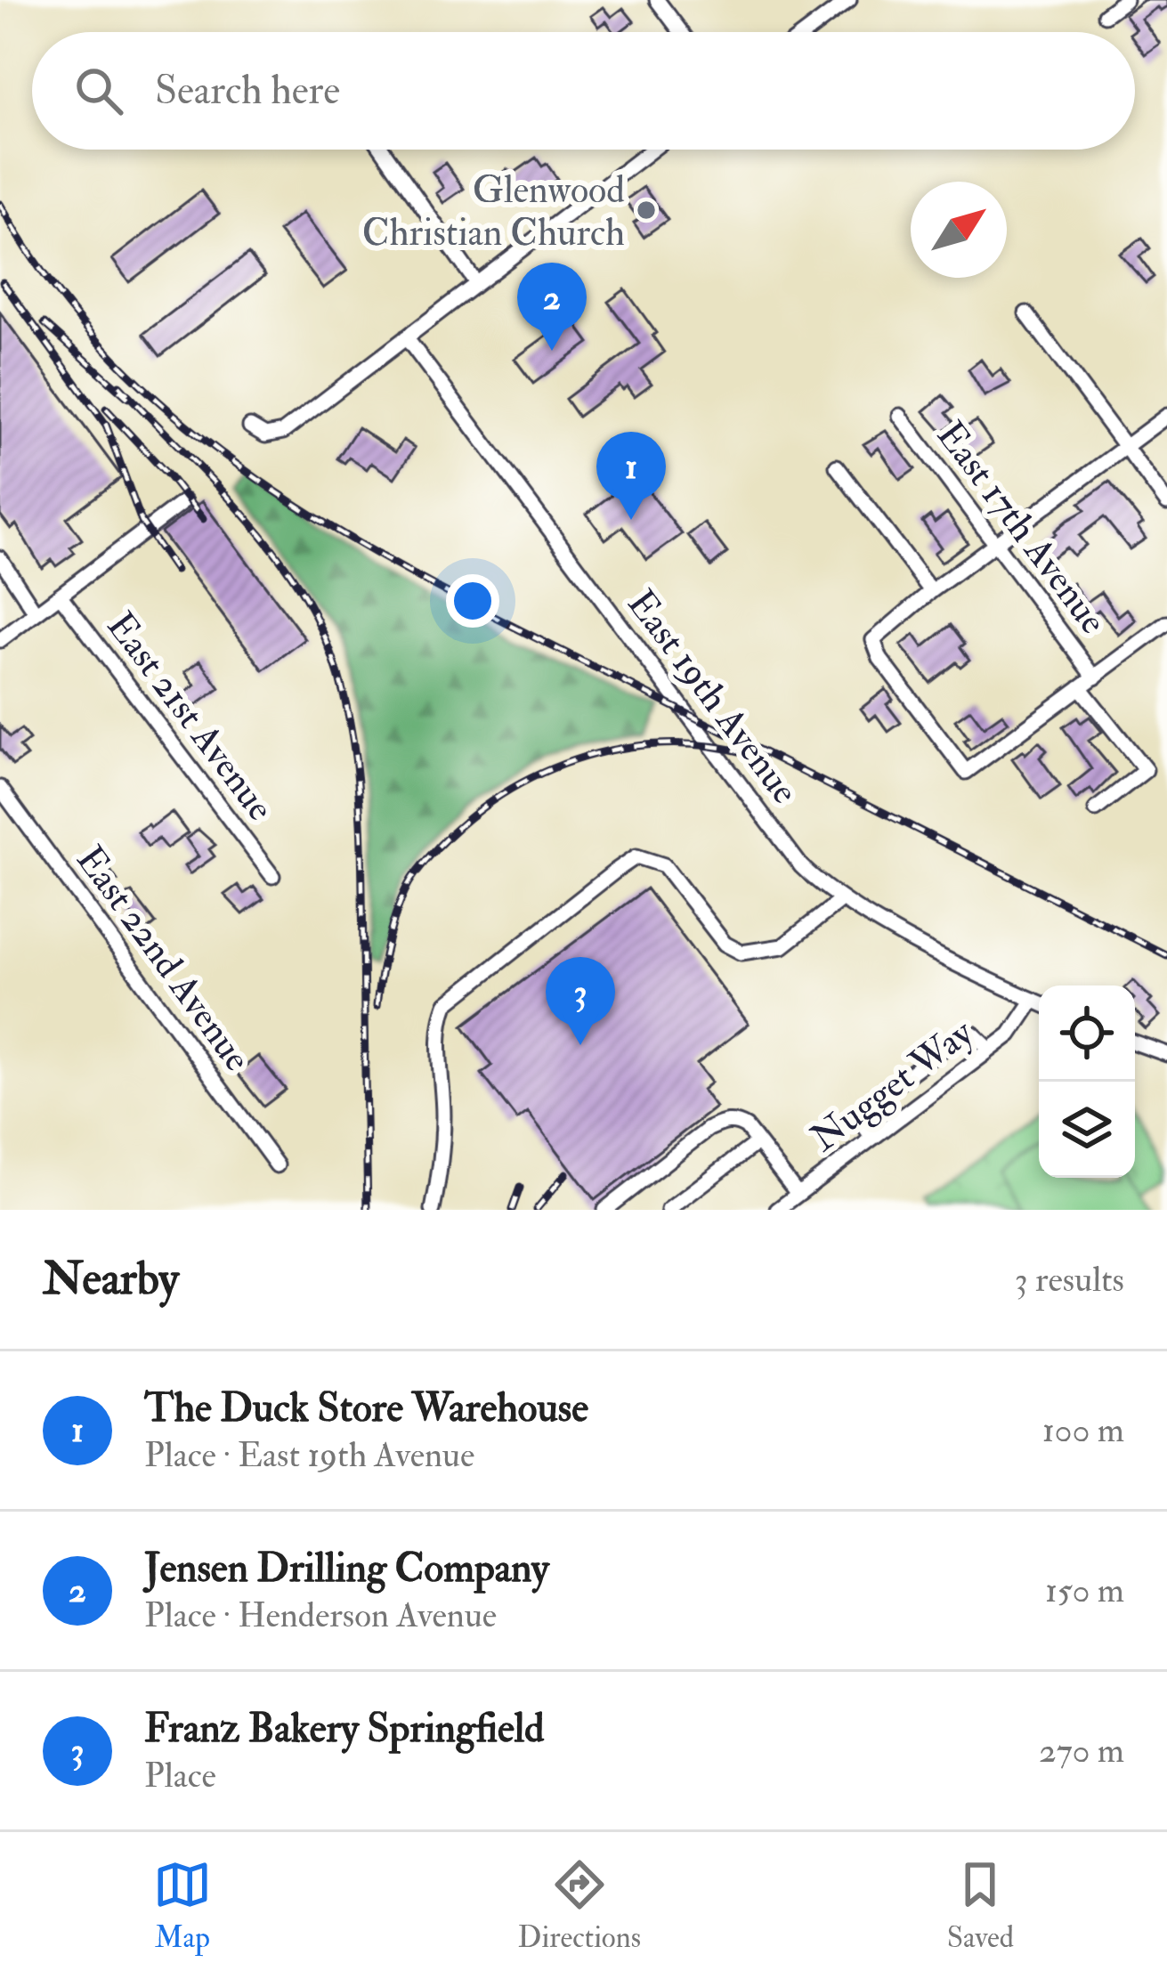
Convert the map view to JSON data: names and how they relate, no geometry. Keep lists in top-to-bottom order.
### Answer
{
  "streets": {
    "street": [
      "East 17th Avenue",
      "East 19th Avenue",
      "East 21st Avenue",
      "East 22nd Avenue",
      "Nugget Way"
    ]
  },
  "places": ["Glenwood Christian Church"],
  "north": "top right",
  "page": {
    "search": "Search here",
    "pins": ["2", "1", "3"],
    "heading": ["Nearby", "3 results"],
    "list": [
      {
        "mark": "1",
        "name": "The Duck Store Warehouse",
        "note": "Place · East 19th Avenue",
        "value": "100 m"
      },
      {
        "mark": "2",
        "name": "Jensen Drilling Company",
        "note": "Place · Henderson Avenue",
        "value": "150 m"
      },
      {
        "mark": "3",
        "name": "Franz Bakery Springfield",
        "note": "Place",
        "value": "270 m"
      }
    ],
    "nav": ["Map", "Directions", "Saved"]
  }
}
